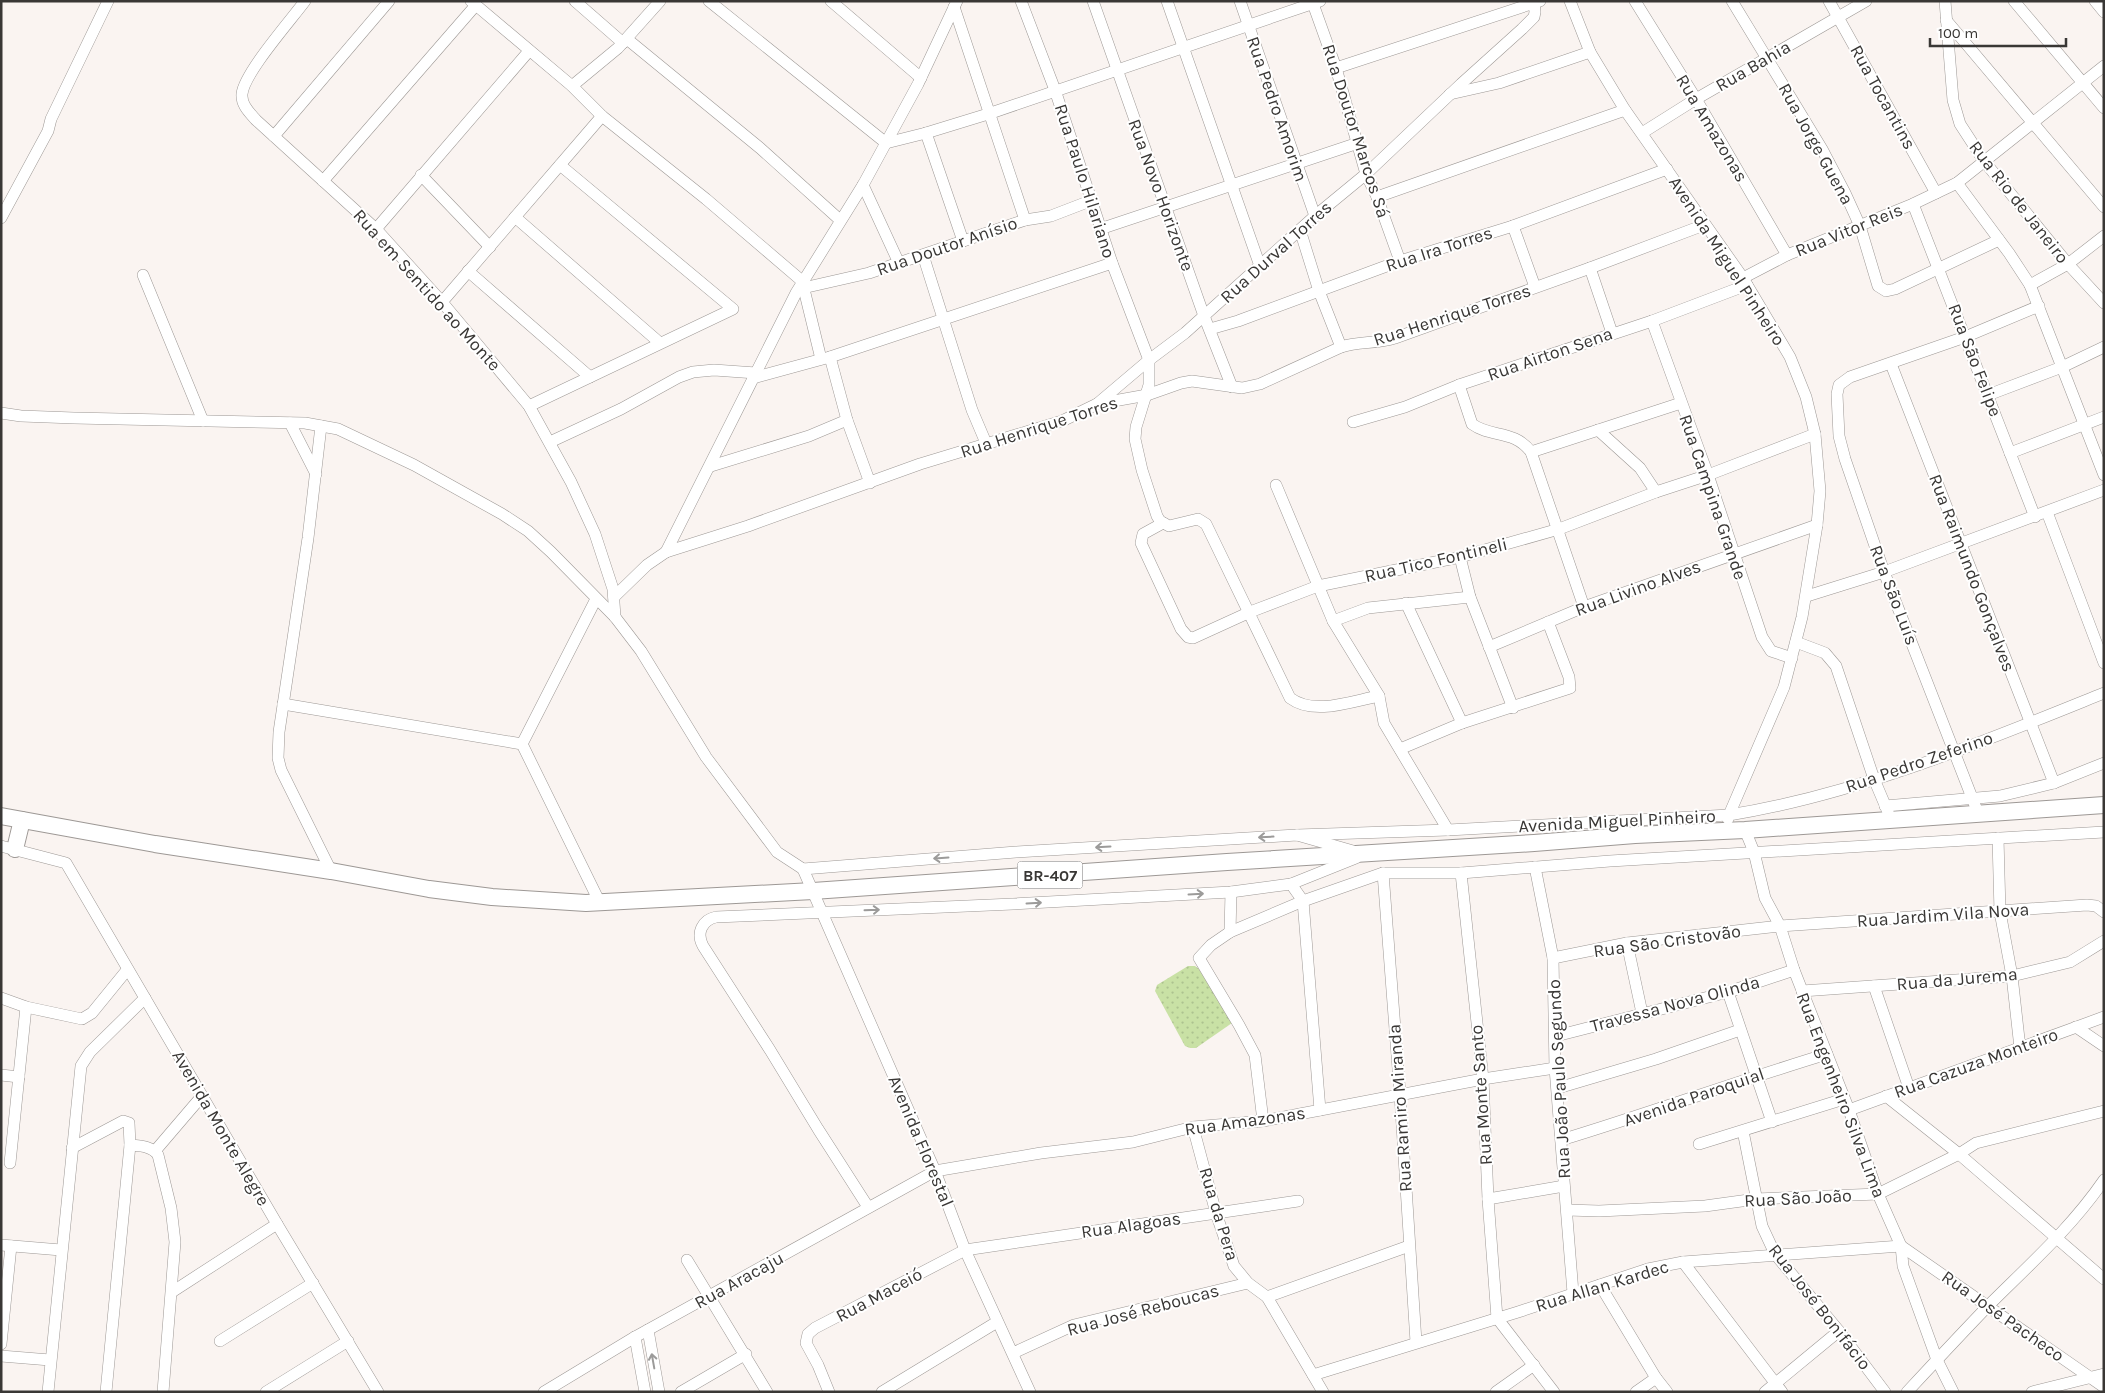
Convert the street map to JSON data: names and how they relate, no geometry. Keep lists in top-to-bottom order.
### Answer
{
  "streets": {
    "highway": ["BR-407"],
    "street": [
      "Rua Bahia",
      "Rua Tocantins",
      "Rua Pedro Amorim",
      "Rua Amazonas",
      "Rua Doutor Marcos Sá",
      "Rua Jorge Guena",
      "Rua Paulo Hilariano",
      "Rua Novo Horizonte",
      "Rua Rio de Janeiro",
      "Rua Vitor Reis",
      "Rua Doutor Anísio",
      "Rua Ira Torres",
      "Rua Durval Torres",
      "Avenida Miguel Pinheiro",
      "Rua em Sentido ao Monte",
      "Rua Henrique Torres",
      "Rua Airton Sena",
      "Rua São Felipe",
      "Rua Campina Grande",
      "Rua Tico Fontineli",
      "Rua Raimundo Gonçalves",
      "Rua Livino Alves",
      "Rua São Luís",
      "Rua Pedro Zeferino",
      "Rua Jardim Vila Nova",
      "Rua São Cristovão",
      "Rua da Jurema",
      "Travessa Nova Olinda",
      "Rua Cazuza Monteiro",
      "Rua João Paulo Segundo",
      "Rua Monte Santo",
      "Rua Engenheiro Silva Lima",
      "Avenida Paroquial",
      "Rua Ramiro Miranda",
      "Avenida Monte Alegre",
      "Avenida Florestal",
      "Rua São João",
      "Rua da Pera",
      "Rua Alagoas",
      "Rua Aracaju",
      "Rua Allan Kardec",
      "Rua Maceió",
      "Rua José Bonifácio",
      "Rua José Reboucas",
      "Rua José Pacheco"
    ]
  },
  "crossings": [
    ["Rua Bahia", "Rua Tocantins"],
    ["Rua Bahia", "Rua Amazonas"],
    ["Rua Bahia", "Rua Jorge Guena"],
    ["Rua Bahia", "Avenida Miguel Pinheiro"],
    ["Rua Tocantins", "Rua Vitor Reis"],
    ["Rua Pedro Amorim", "Rua Durval Torres"],
    ["Rua Amazonas", "Rua Vitor Reis"],
    ["Rua Amazonas", "Rua João Paulo Segundo"],
    ["Rua Amazonas", "Rua Monte Santo"],
    ["Rua Amazonas", "Rua Ramiro Miranda"],
    ["Rua Amazonas", "Avenida Florestal"],
    ["Rua Amazonas", "Rua da Pera"],
    ["Rua Amazonas", "Rua Aracaju"],
    ["Rua Doutor Marcos Sá", "Rua Ira Torres"],
    ["Rua Doutor Marcos Sá", "Rua Durval Torres"],
    ["Rua Jorge Guena", "Rua Vitor Reis"],
    ["Rua Jorge Guena", "Rua São Felipe"],
    ["Rua Paulo Hilariano", "Rua Doutor Anísio"],
    ["Rua Paulo Hilariano", "Rua Durval Torres"],
    ["Rua Novo Horizonte", "Rua Ira Torres"],
    ["Rua Novo Horizonte", "Rua Durval Torres"],
    ["Rua Novo Horizonte", "Rua Henrique Torres"],
    ["Rua Rio de Janeiro", "Rua Vitor Reis"],
    ["Rua Vitor Reis", "Avenida Miguel Pinheiro"],
    ["Rua Vitor Reis", "Rua Airton Sena"],
    ["Rua Vitor Reis", "Rua São Felipe"],
    ["Rua Ira Torres", "Avenida Miguel Pinheiro"],
    ["Rua Durval Torres", "Rua Henrique Torres"],
    ["Avenida Miguel Pinheiro", "Rua Henrique Torres"],
    ["Avenida Miguel Pinheiro", "Rua Airton Sena"],
    ["Avenida Miguel Pinheiro", "Rua Campina Grande"],
    ["Avenida Miguel Pinheiro", "Rua Tico Fontineli"],
    ["Avenida Miguel Pinheiro", "Rua Livino Alves"],
    ["Avenida Miguel Pinheiro", "Rua Pedro Zeferino"],
    ["Avenida Miguel Pinheiro", "BR-407"],
    ["Avenida Miguel Pinheiro", "Avenida Florestal"],
    ["Rua em Sentido ao Monte", "Rua Henrique Torres"],
    ["Rua Airton Sena", "Rua Campina Grande"],
    ["Rua Campina Grande", "Rua Tico Fontineli"],
    ["Rua Campina Grande", "Rua Livino Alves"],
    ["Rua Raimundo Gonçalves", "Rua São Luís"],
    ["Rua Raimundo Gonçalves", "Rua Pedro Zeferino"],
    ["Rua São Luís", "Rua Pedro Zeferino"],
    ["Rua São Luís", "BR-407"],
    ["Rua Pedro Zeferino", "BR-407"],
    ["BR-407", "Rua Engenheiro Silva Lima"],
    ["BR-407", "Avenida Florestal"],
    ["Rua Jardim Vila Nova", "Rua São Cristovão"],
    ["Rua Jardim Vila Nova", "Rua Engenheiro Silva Lima"],
    ["Rua São Cristovão", "Rua João Paulo Segundo"],
    ["Rua São Cristovão", "Rua Engenheiro Silva Lima"],
    ["Rua da Jurema", "Rua Engenheiro Silva Lima"],
    ["Travessa Nova Olinda", "Rua João Paulo Segundo"],
    ["Travessa Nova Olinda", "Rua Engenheiro Silva Lima"],
    ["Rua Cazuza Monteiro", "Rua Engenheiro Silva Lima"],
    ["Rua João Paulo Segundo", "Avenida Paroquial"],
    ["Rua João Paulo Segundo", "Rua São João"],
    ["Rua João Paulo Segundo", "Rua Allan Kardec"],
    ["Rua Monte Santo", "Rua Allan Kardec"],
    ["Rua Engenheiro Silva Lima", "Avenida Paroquial"],
    ["Rua Engenheiro Silva Lima", "Rua São João"],
    ["Rua Engenheiro Silva Lima", "Rua Allan Kardec"],
    ["Rua Engenheiro Silva Lima", "Rua José Pacheco"],
    ["Rua Ramiro Miranda", "Rua Allan Kardec"],
    ["Avenida Florestal", "Rua Alagoas"],
    ["Avenida Florestal", "Rua Aracaju"],
    ["Avenida Florestal", "Rua Maceió"],
    ["Avenida Florestal", "Rua José Reboucas"],
    ["Rua São João", "Rua José Bonifácio"],
    ["Rua da Pera", "Rua Alagoas"],
    ["Rua da Pera", "Rua Allan Kardec"],
    ["Rua da Pera", "Rua José Reboucas"],
    ["Rua Alagoas", "Rua Maceió"],
    ["Rua Allan Kardec", "Rua José Bonifácio"],
    ["Rua Allan Kardec", "Rua José Pacheco"]
  ],
  "scale_bar": "100 m"
}
